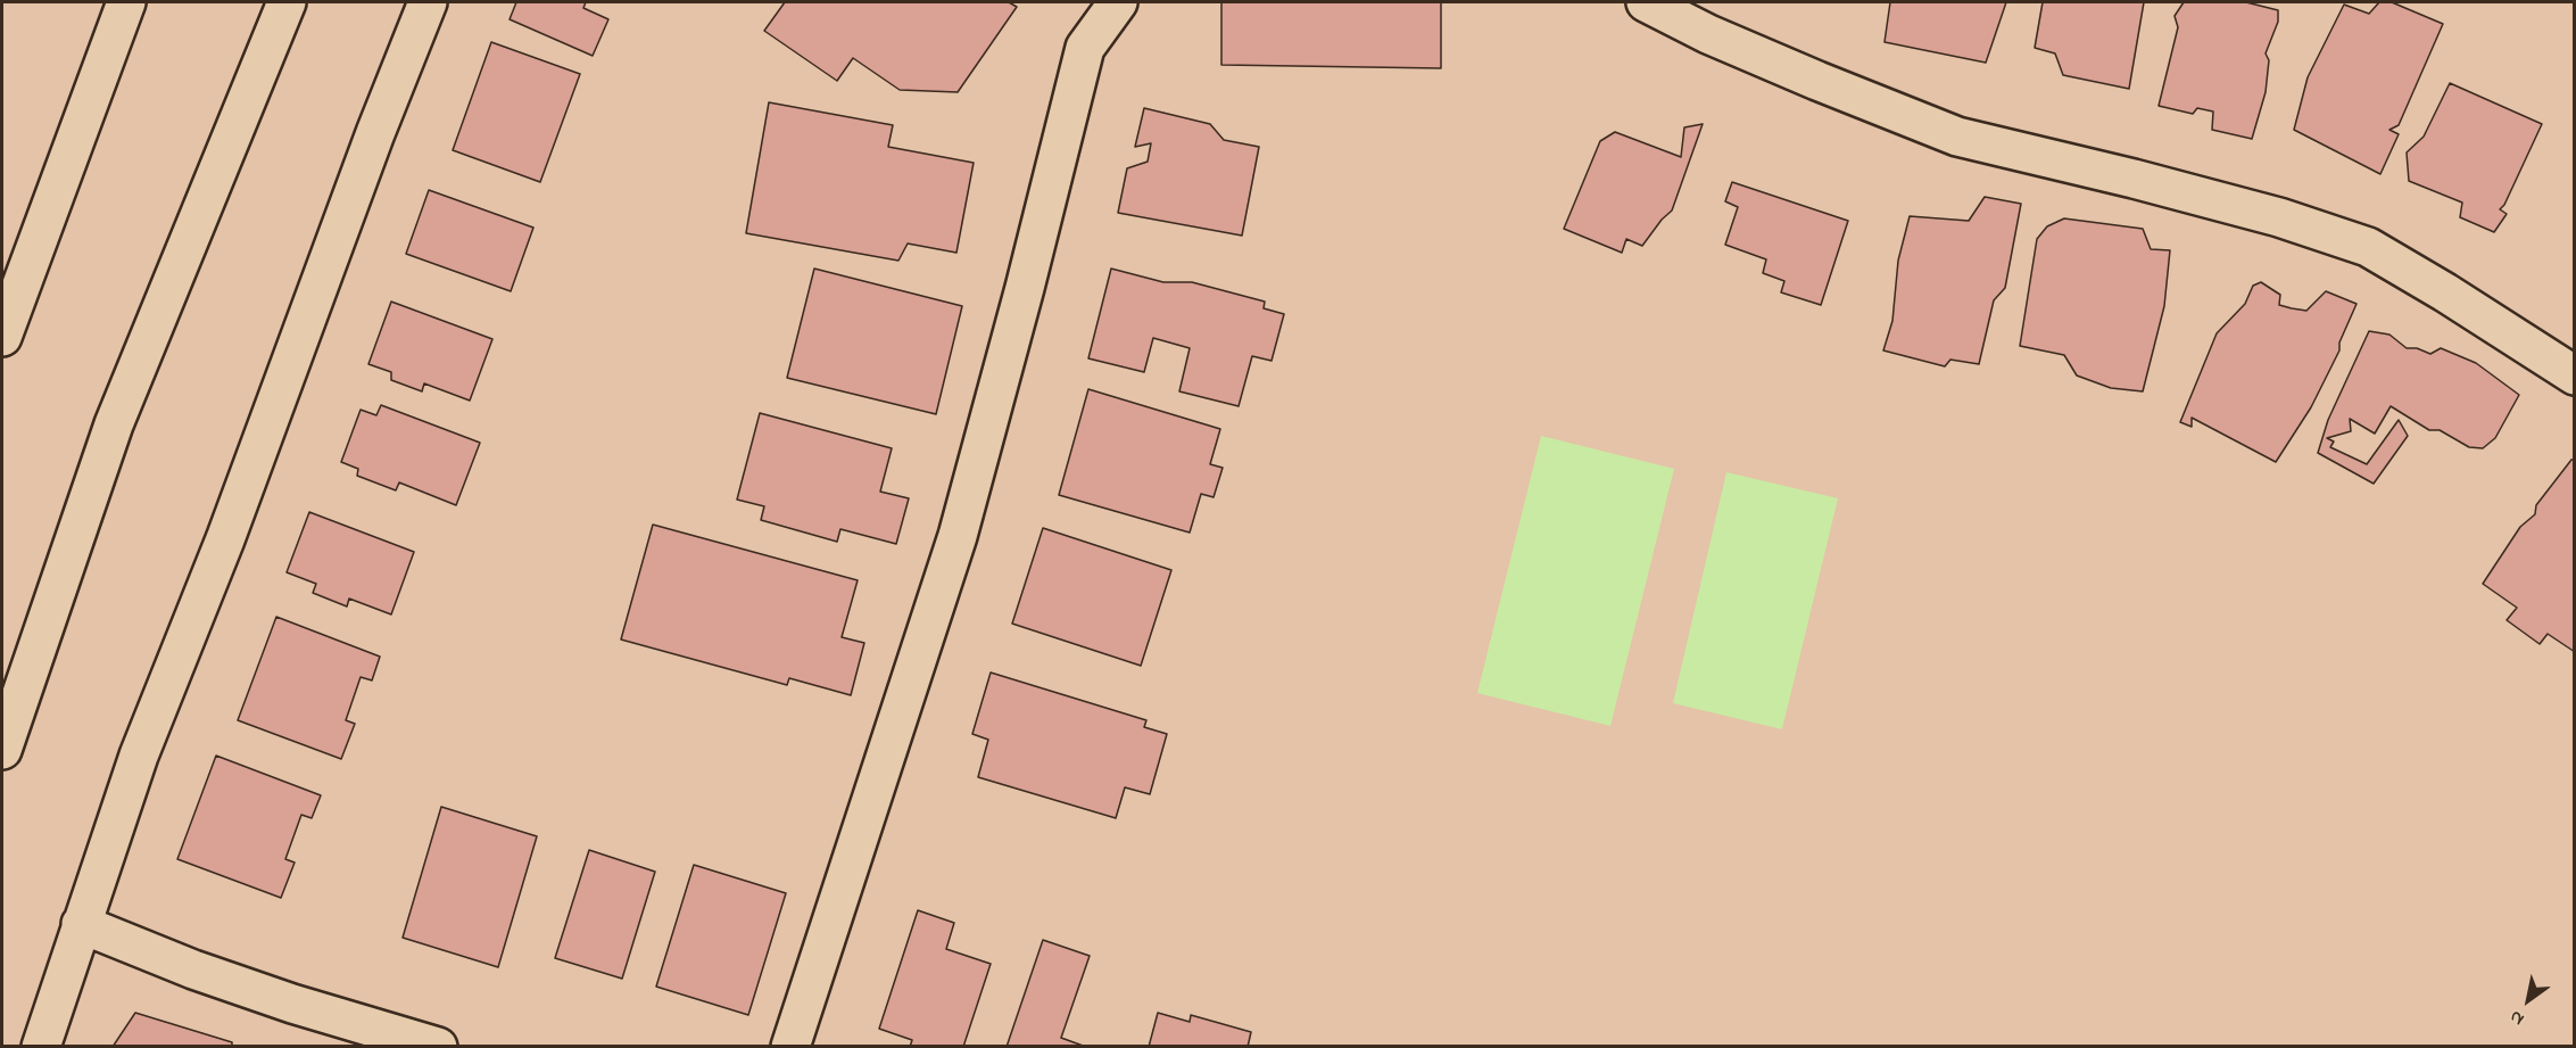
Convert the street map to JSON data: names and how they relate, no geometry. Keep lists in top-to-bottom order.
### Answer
{
  "north": "bottom left"
}
